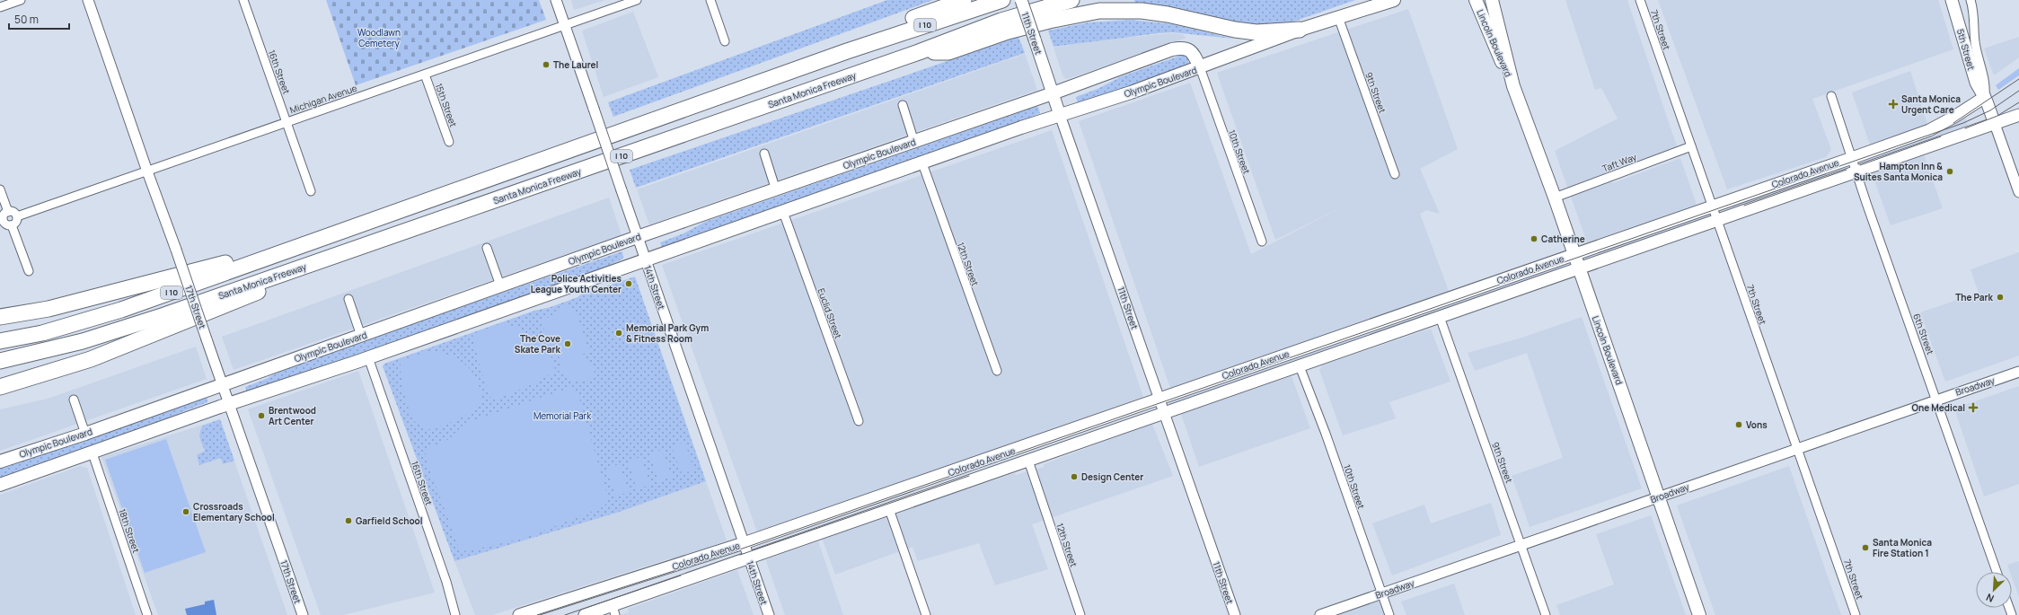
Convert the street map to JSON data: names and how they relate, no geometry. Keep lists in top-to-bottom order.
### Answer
{
  "streets": {
    "highway": ["I 10", "Santa Monica Freeway"],
    "main road": [
      "11th Street",
      "Lincoln Boulevard",
      "5th Street",
      "Olympic Boulevard",
      "Colorado Avenue"
    ],
    "street": [
      "7th Street",
      "16th Street",
      "9th Street",
      "Michigan Avenue",
      "15th Street",
      "10th Street",
      "Taft Way",
      "12th Street",
      "14th Street",
      "17th Street",
      "Euclid Street",
      "6th Street",
      "Broadway",
      "18th Street"
    ]
  },
  "crossings": [
    ["7th Street", "Taft Way"],
    ["7th Street", "Colorado Avenue"],
    ["7th Street", "Broadway"],
    ["11th Street", "Olympic Boulevard"],
    ["11th Street", "Colorado Avenue"],
    ["Lincoln Boulevard", "Taft Way"],
    ["Lincoln Boulevard", "Colorado Avenue"],
    ["Lincoln Boulevard", "Broadway"],
    ["5th Street", "Colorado Avenue"],
    ["16th Street", "Olympic Boulevard"],
    ["16th Street", "Michigan Avenue"],
    ["Olympic Boulevard", "9th Street"],
    ["Olympic Boulevard", "10th Street"],
    ["Olympic Boulevard", "12th Street"],
    ["Olympic Boulevard", "14th Street"],
    ["Olympic Boulevard", "17th Street"],
    ["Olympic Boulevard", "Euclid Street"],
    ["Olympic Boulevard", "18th Street"],
    ["9th Street", "Colorado Avenue"],
    ["9th Street", "Broadway"],
    ["Michigan Avenue", "15th Street"],
    ["Michigan Avenue", "14th Street"],
    ["Michigan Avenue", "17th Street"],
    ["10th Street", "Colorado Avenue"],
    ["10th Street", "Broadway"],
    ["Colorado Avenue", "12th Street"],
    ["Colorado Avenue", "14th Street"],
    ["Colorado Avenue", "6th Street"],
    ["6th Street", "Broadway"]
  ],
  "parks": ["Woodlawn Cemetery", "Memorial Park"],
  "places": {
    "other": [
      "The Laurel",
      "Hampton Inn & Suites Santa Monica",
      "Catherine",
      "Police Activities League Youth Center",
      "The Park",
      "Memorial Park Gym & Fitness Room",
      "The Cove Skate Park",
      "Brentwood Art Center",
      "Vons",
      "Design Center",
      "Crossroads Elementary School",
      "Garfield School",
      "Santa Monica Fire Station 1"
    ],
    "health": ["Santa Monica Urgent Care", "One Medical"]
  },
  "scale_bar": "50 m",
  "north": "bottom left"
}
